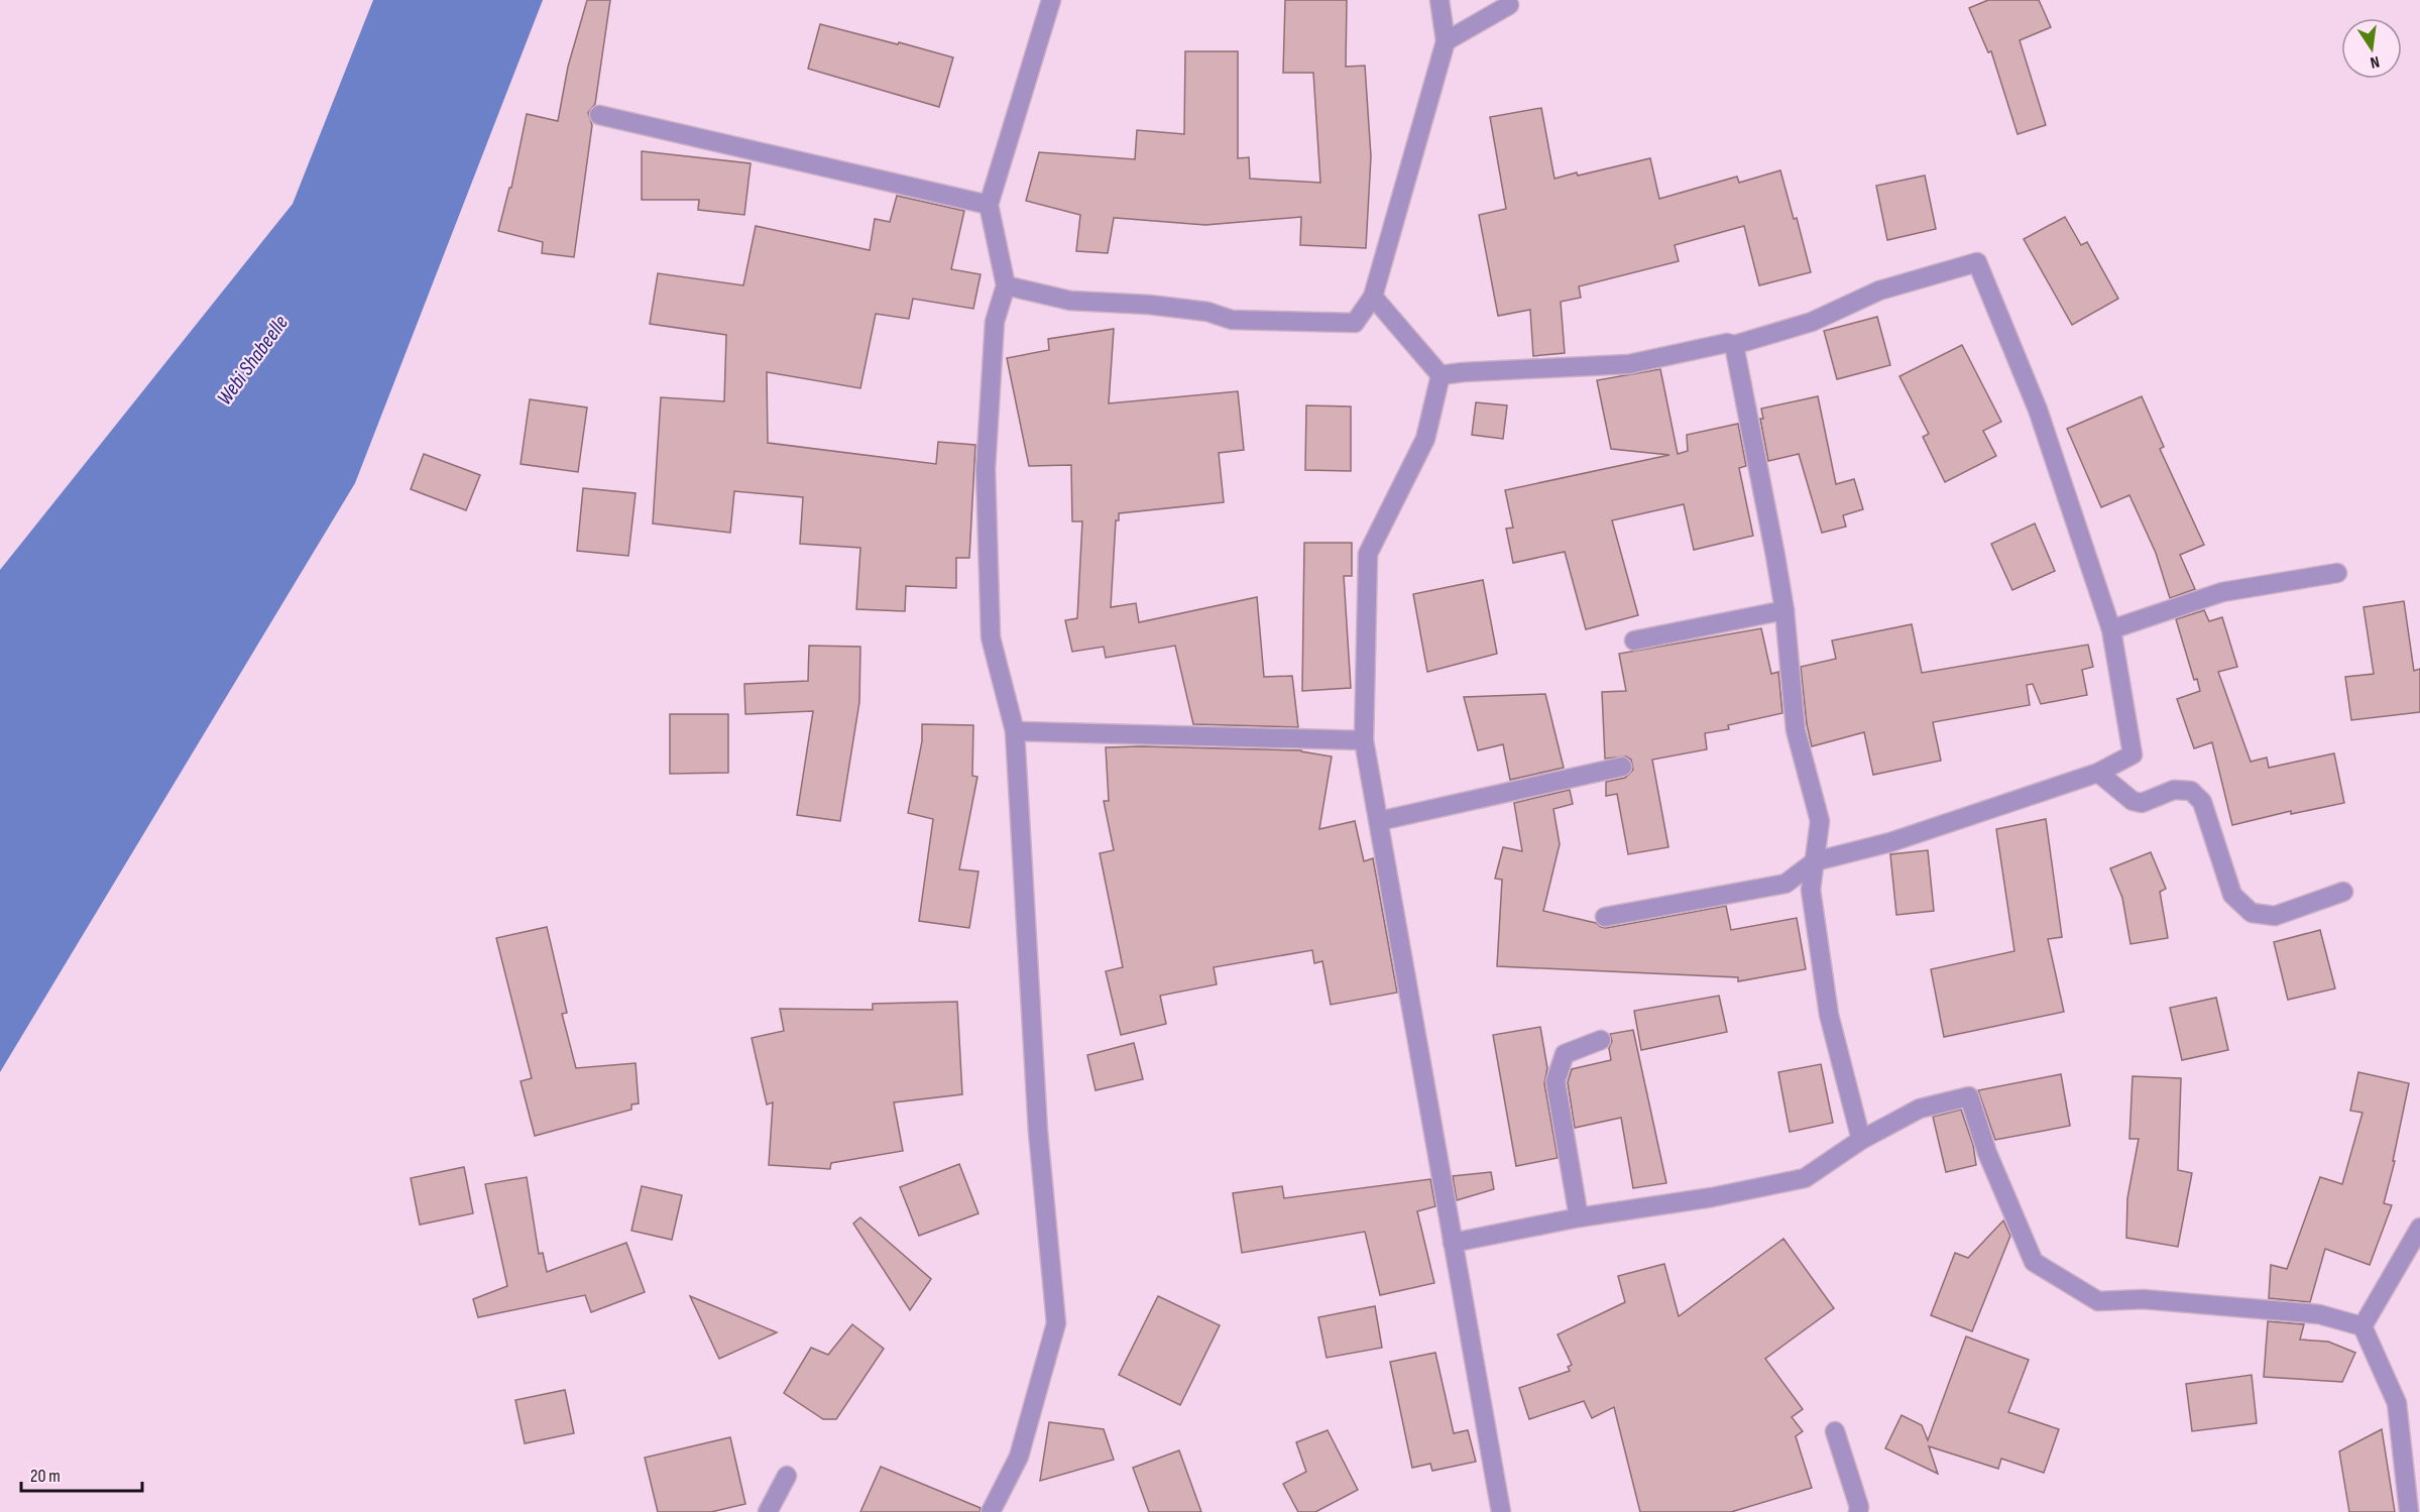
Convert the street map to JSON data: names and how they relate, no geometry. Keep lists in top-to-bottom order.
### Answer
{
  "water": ["Webi Shabeelle"],
  "scale_bar": "20 m",
  "north": "bottom"
}
